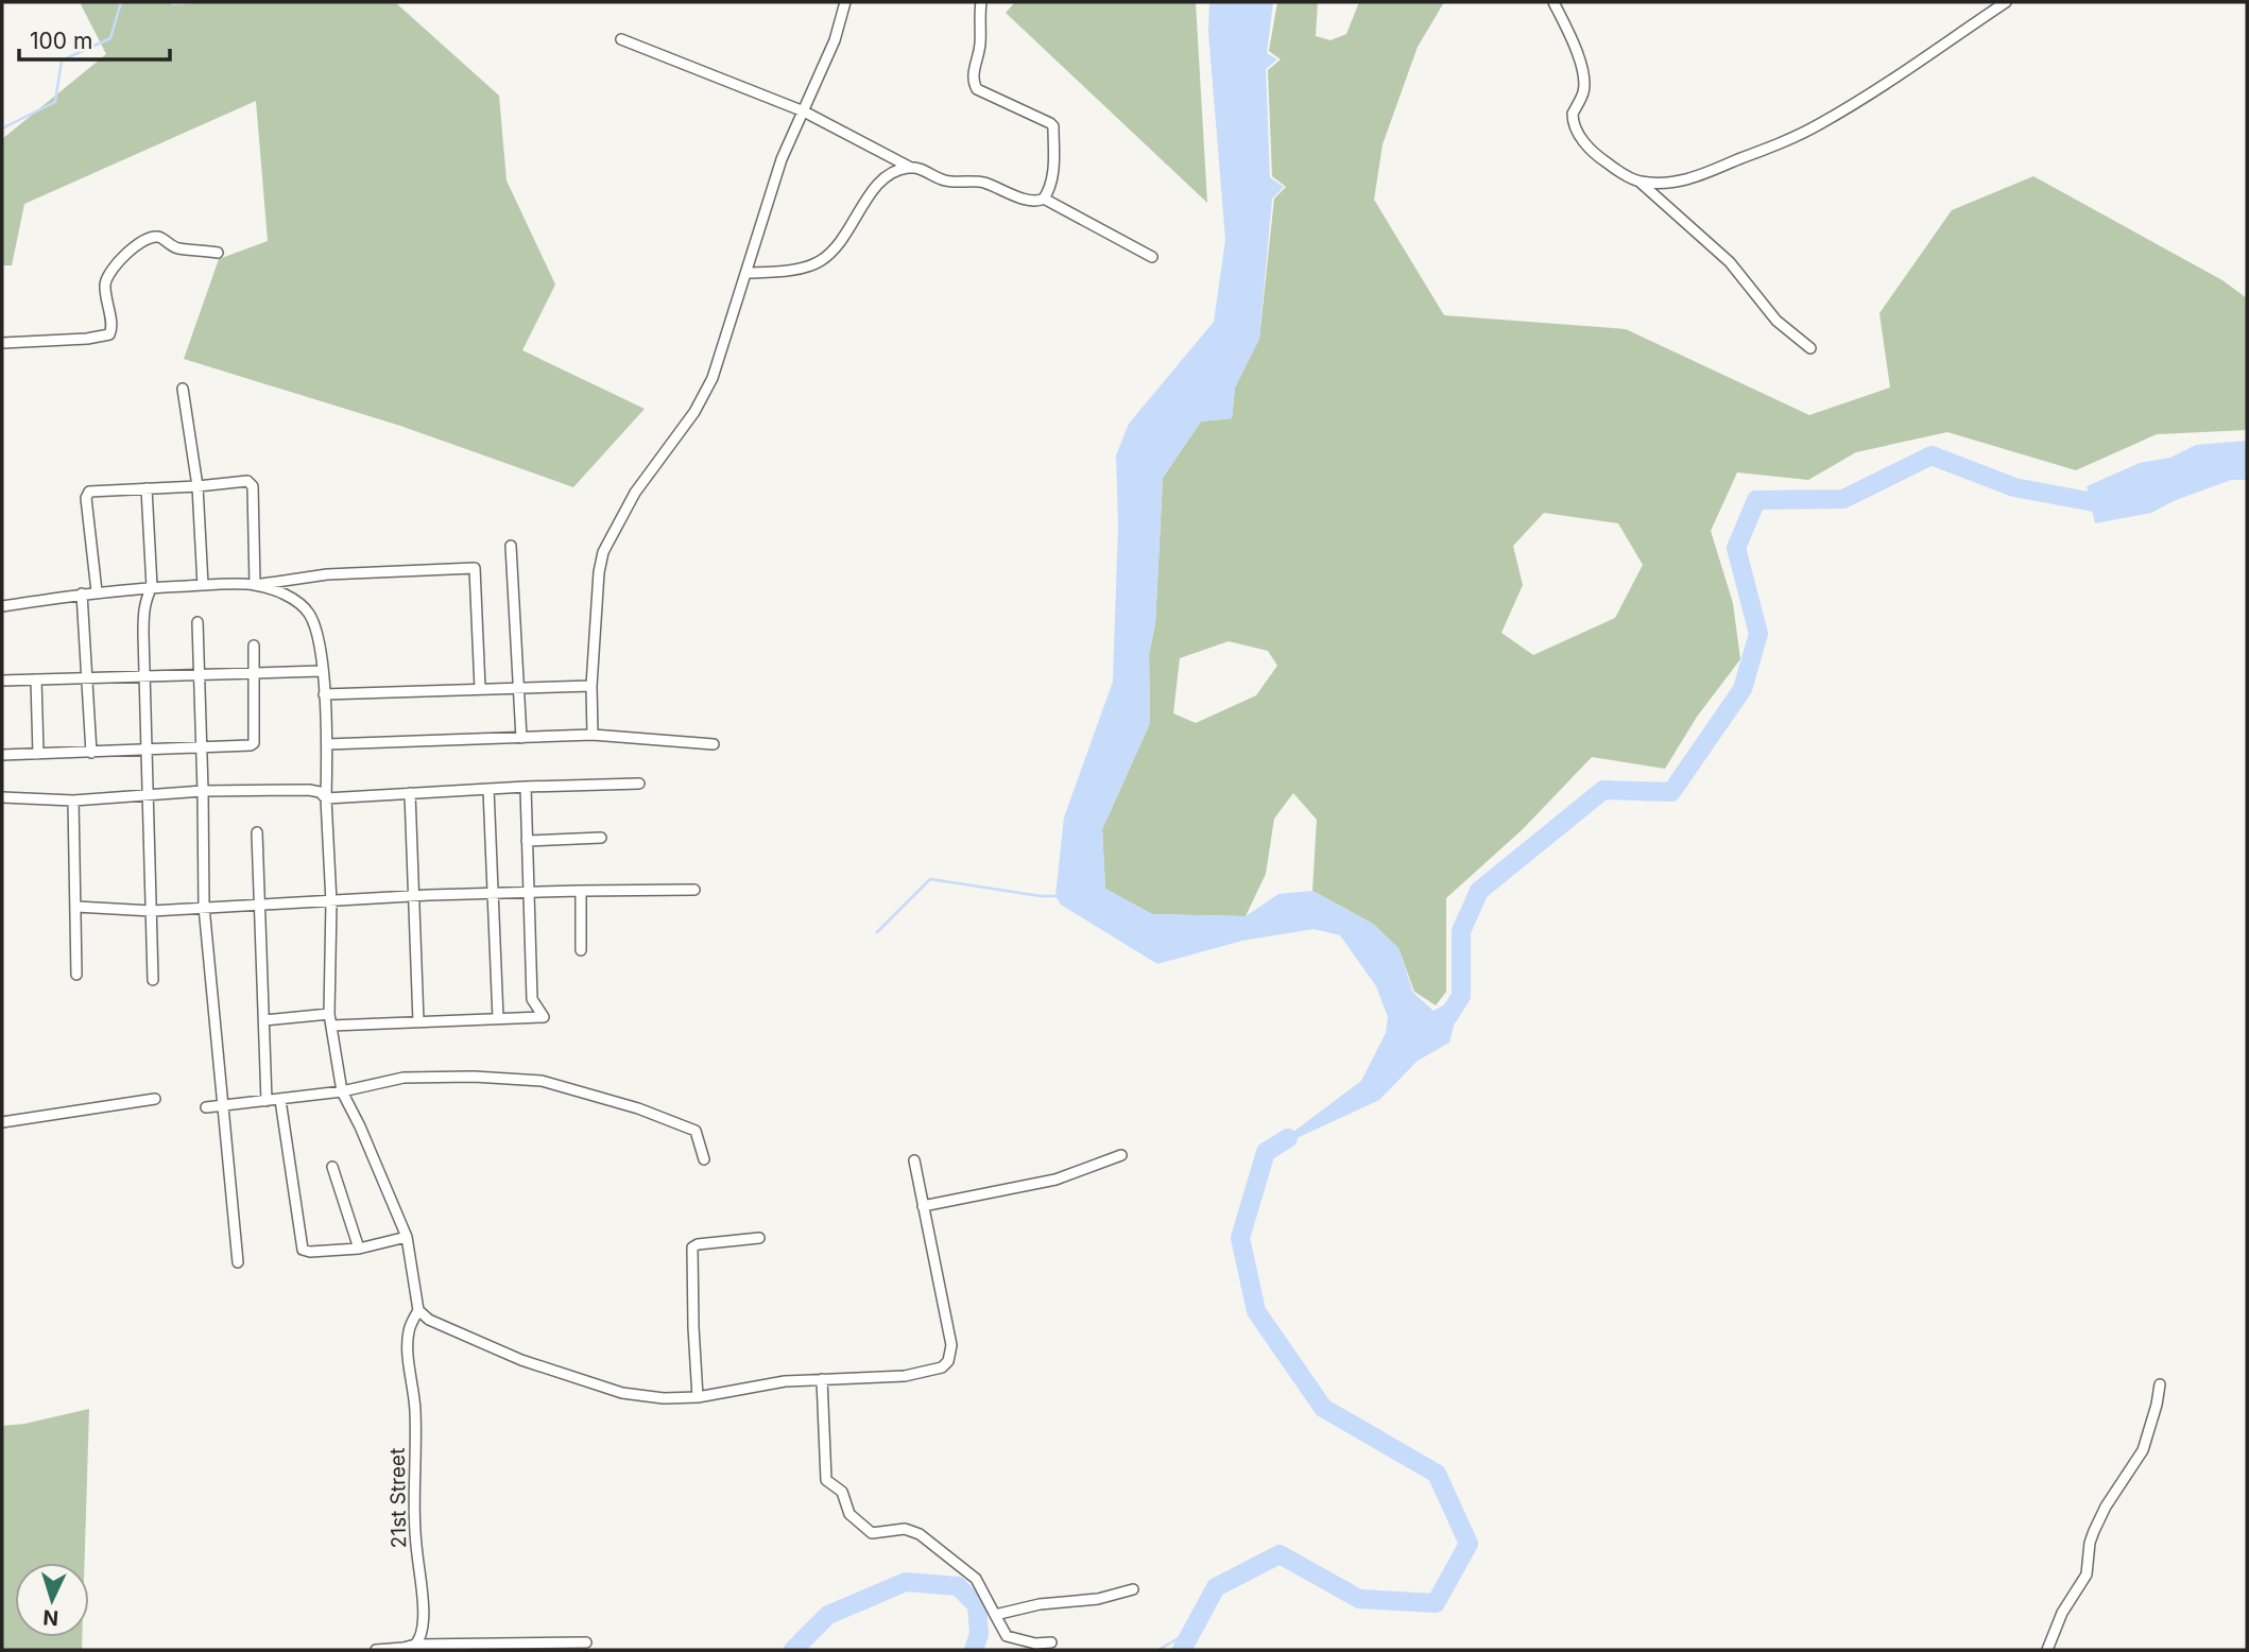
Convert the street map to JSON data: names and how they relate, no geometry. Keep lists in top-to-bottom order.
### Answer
{
  "streets": {
    "street": ["21st Street"]
  },
  "scale_bar": "100 m",
  "north": "bottom"
}
